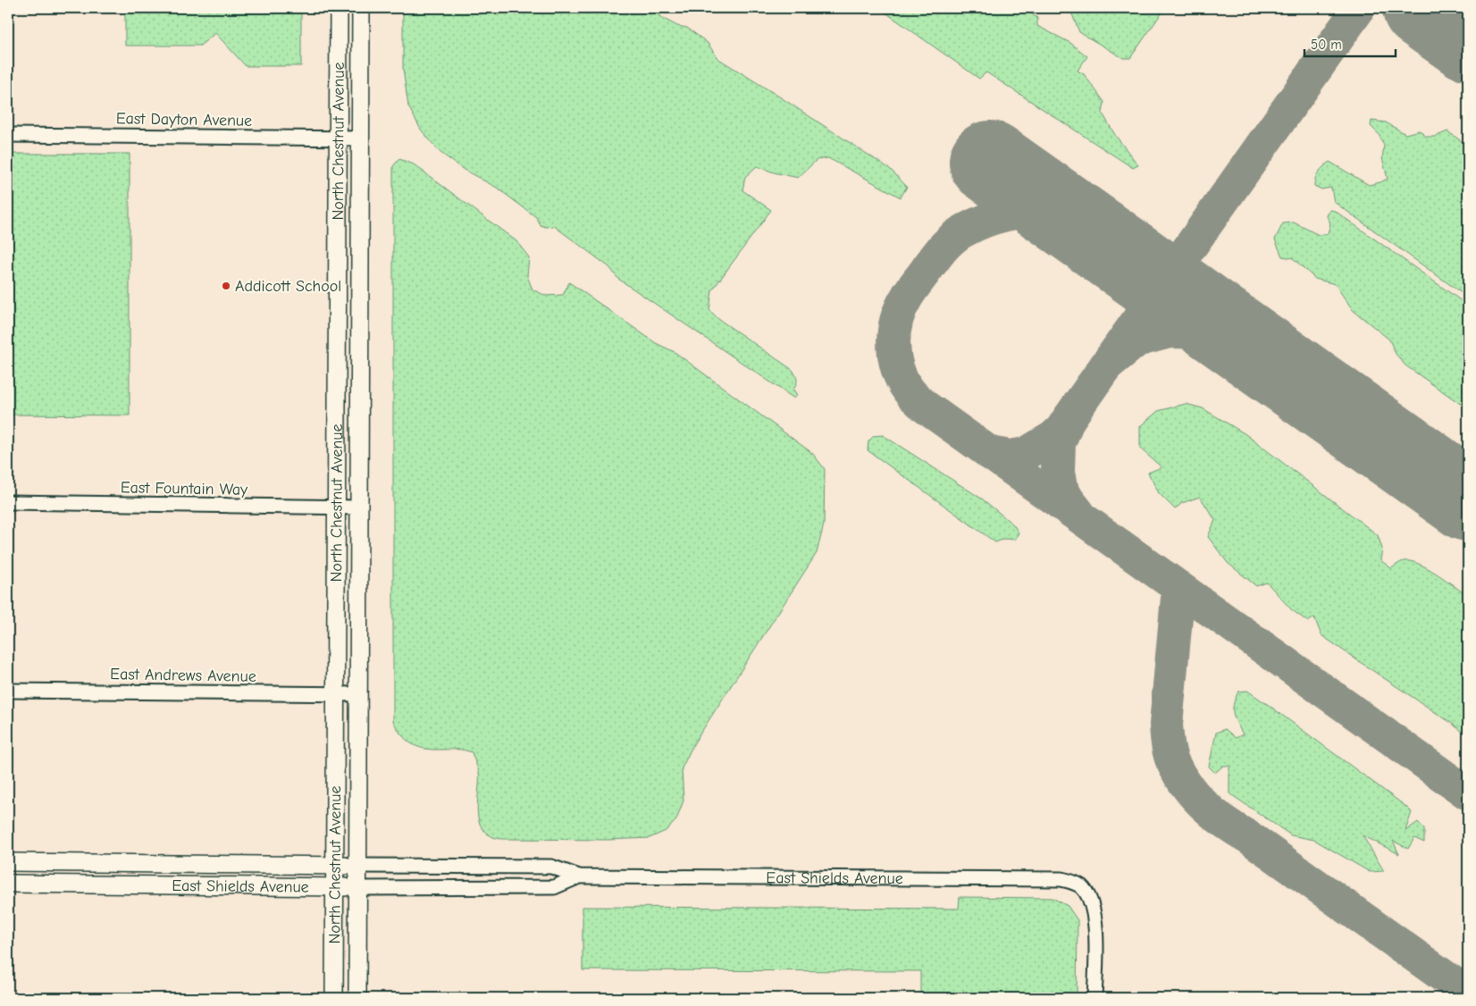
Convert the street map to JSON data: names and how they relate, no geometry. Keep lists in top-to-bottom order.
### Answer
{
  "streets": {
    "main road": ["North Chestnut Avenue", "East Shields Avenue"],
    "street": ["East Dayton Avenue", "East Fountain Way", "East Andrews Avenue"]
  },
  "crossings": [
    ["East Dayton Avenue", "North Chestnut Avenue"],
    ["North Chestnut Avenue", "East Fountain Way"],
    ["North Chestnut Avenue", "East Andrews Avenue"],
    ["North Chestnut Avenue", "East Shields Avenue"]
  ],
  "places": ["Addicott School"],
  "scale_bar": "50 m"
}
